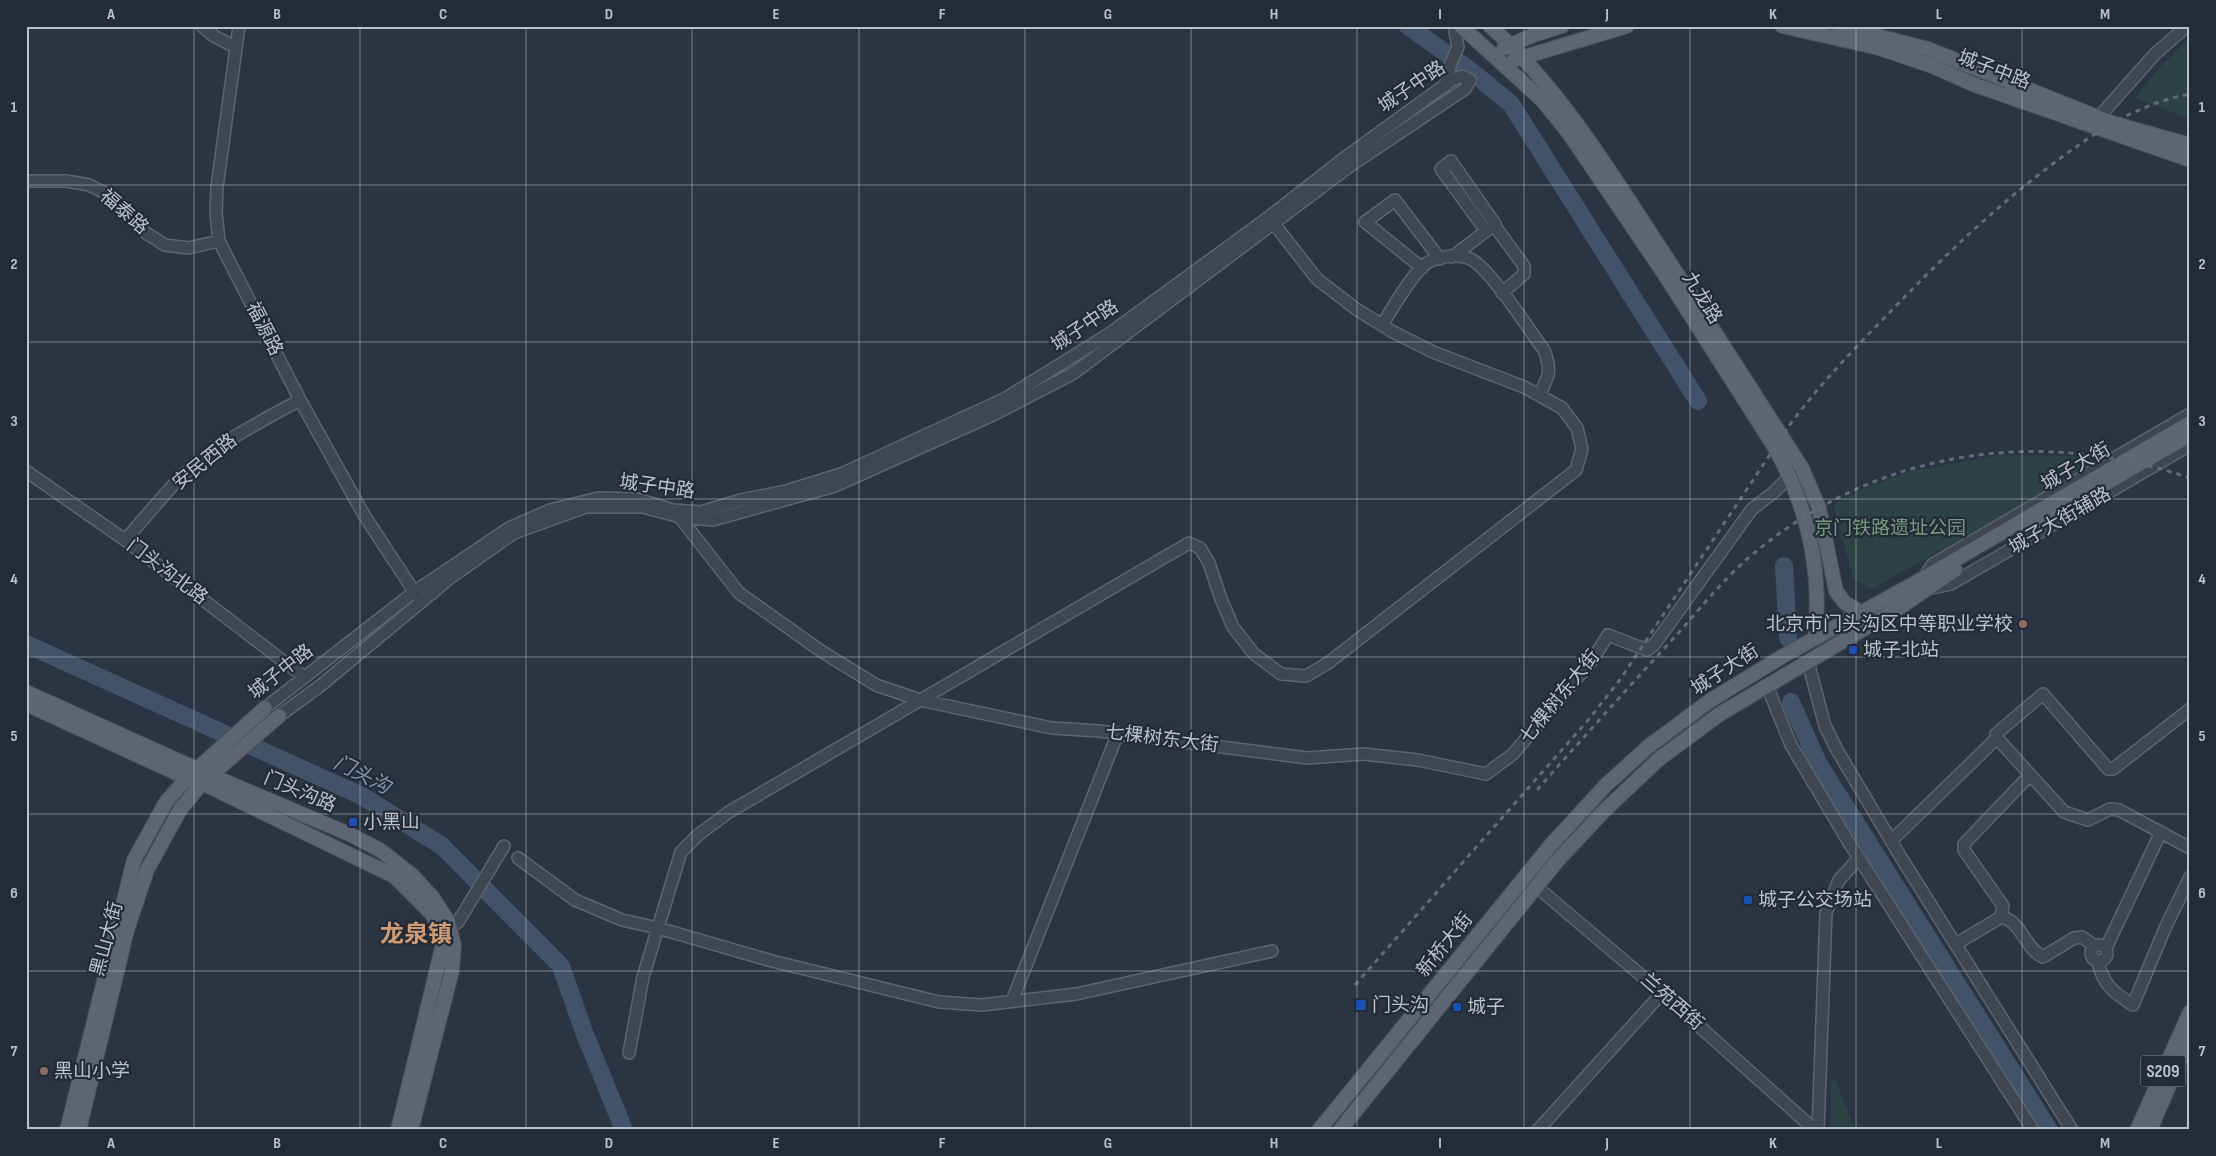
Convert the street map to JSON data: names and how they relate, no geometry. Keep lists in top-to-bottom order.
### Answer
{
  "streets": {
    "main road": [
      "城子中路",
      "九龙路",
      "城子大街",
      "门头沟路",
      "黑山大街",
      "新桥大街",
      "S209"
    ],
    "street": [
      "福泰路",
      "福源路",
      "安民西路",
      "城子大街辅路",
      "门头沟北路",
      "七棵树东大街",
      "兰苑西街"
    ]
  },
  "crossings": [
    ["城子中路", "福源路"],
    ["城子中路", "门头沟北路"],
    ["城子中路", "七棵树东大街"],
    ["城子中路", "门头沟路"],
    ["城子中路", "黑山大街"],
    ["福泰路", "福源路"],
    ["九龙路", "城子大街"],
    ["九龙路", "七棵树东大街"],
    ["福源路", "安民西路"],
    ["安民西路", "门头沟北路"],
    ["城子大街", "城子大街辅路"],
    ["城子大街", "新桥大街"],
    ["城子大街", "兰苑西街"],
    ["门头沟路", "黑山大街"],
    ["新桥大街", "兰苑西街"]
  ],
  "districts": ["龙泉镇"],
  "water": ["门头沟"],
  "parks": ["京门铁路遗址公园"],
  "places": {
    "other": ["北京市门头沟区中等职业学校", "黑山小学"],
    "transit": [
      "城子北站",
      "小黑山",
      "城子公交场站",
      "门头沟",
      "城子"
    ]
  },
  "grid": {
    "columns": [
      "A",
      "B",
      "C",
      "D",
      "E",
      "F",
      "G",
      "H",
      "I",
      "J",
      "K",
      "L",
      "M"
    ],
    "rows": [
      "1",
      "2",
      "3",
      "4",
      "5",
      "6",
      "7"
    ]
  }
}
